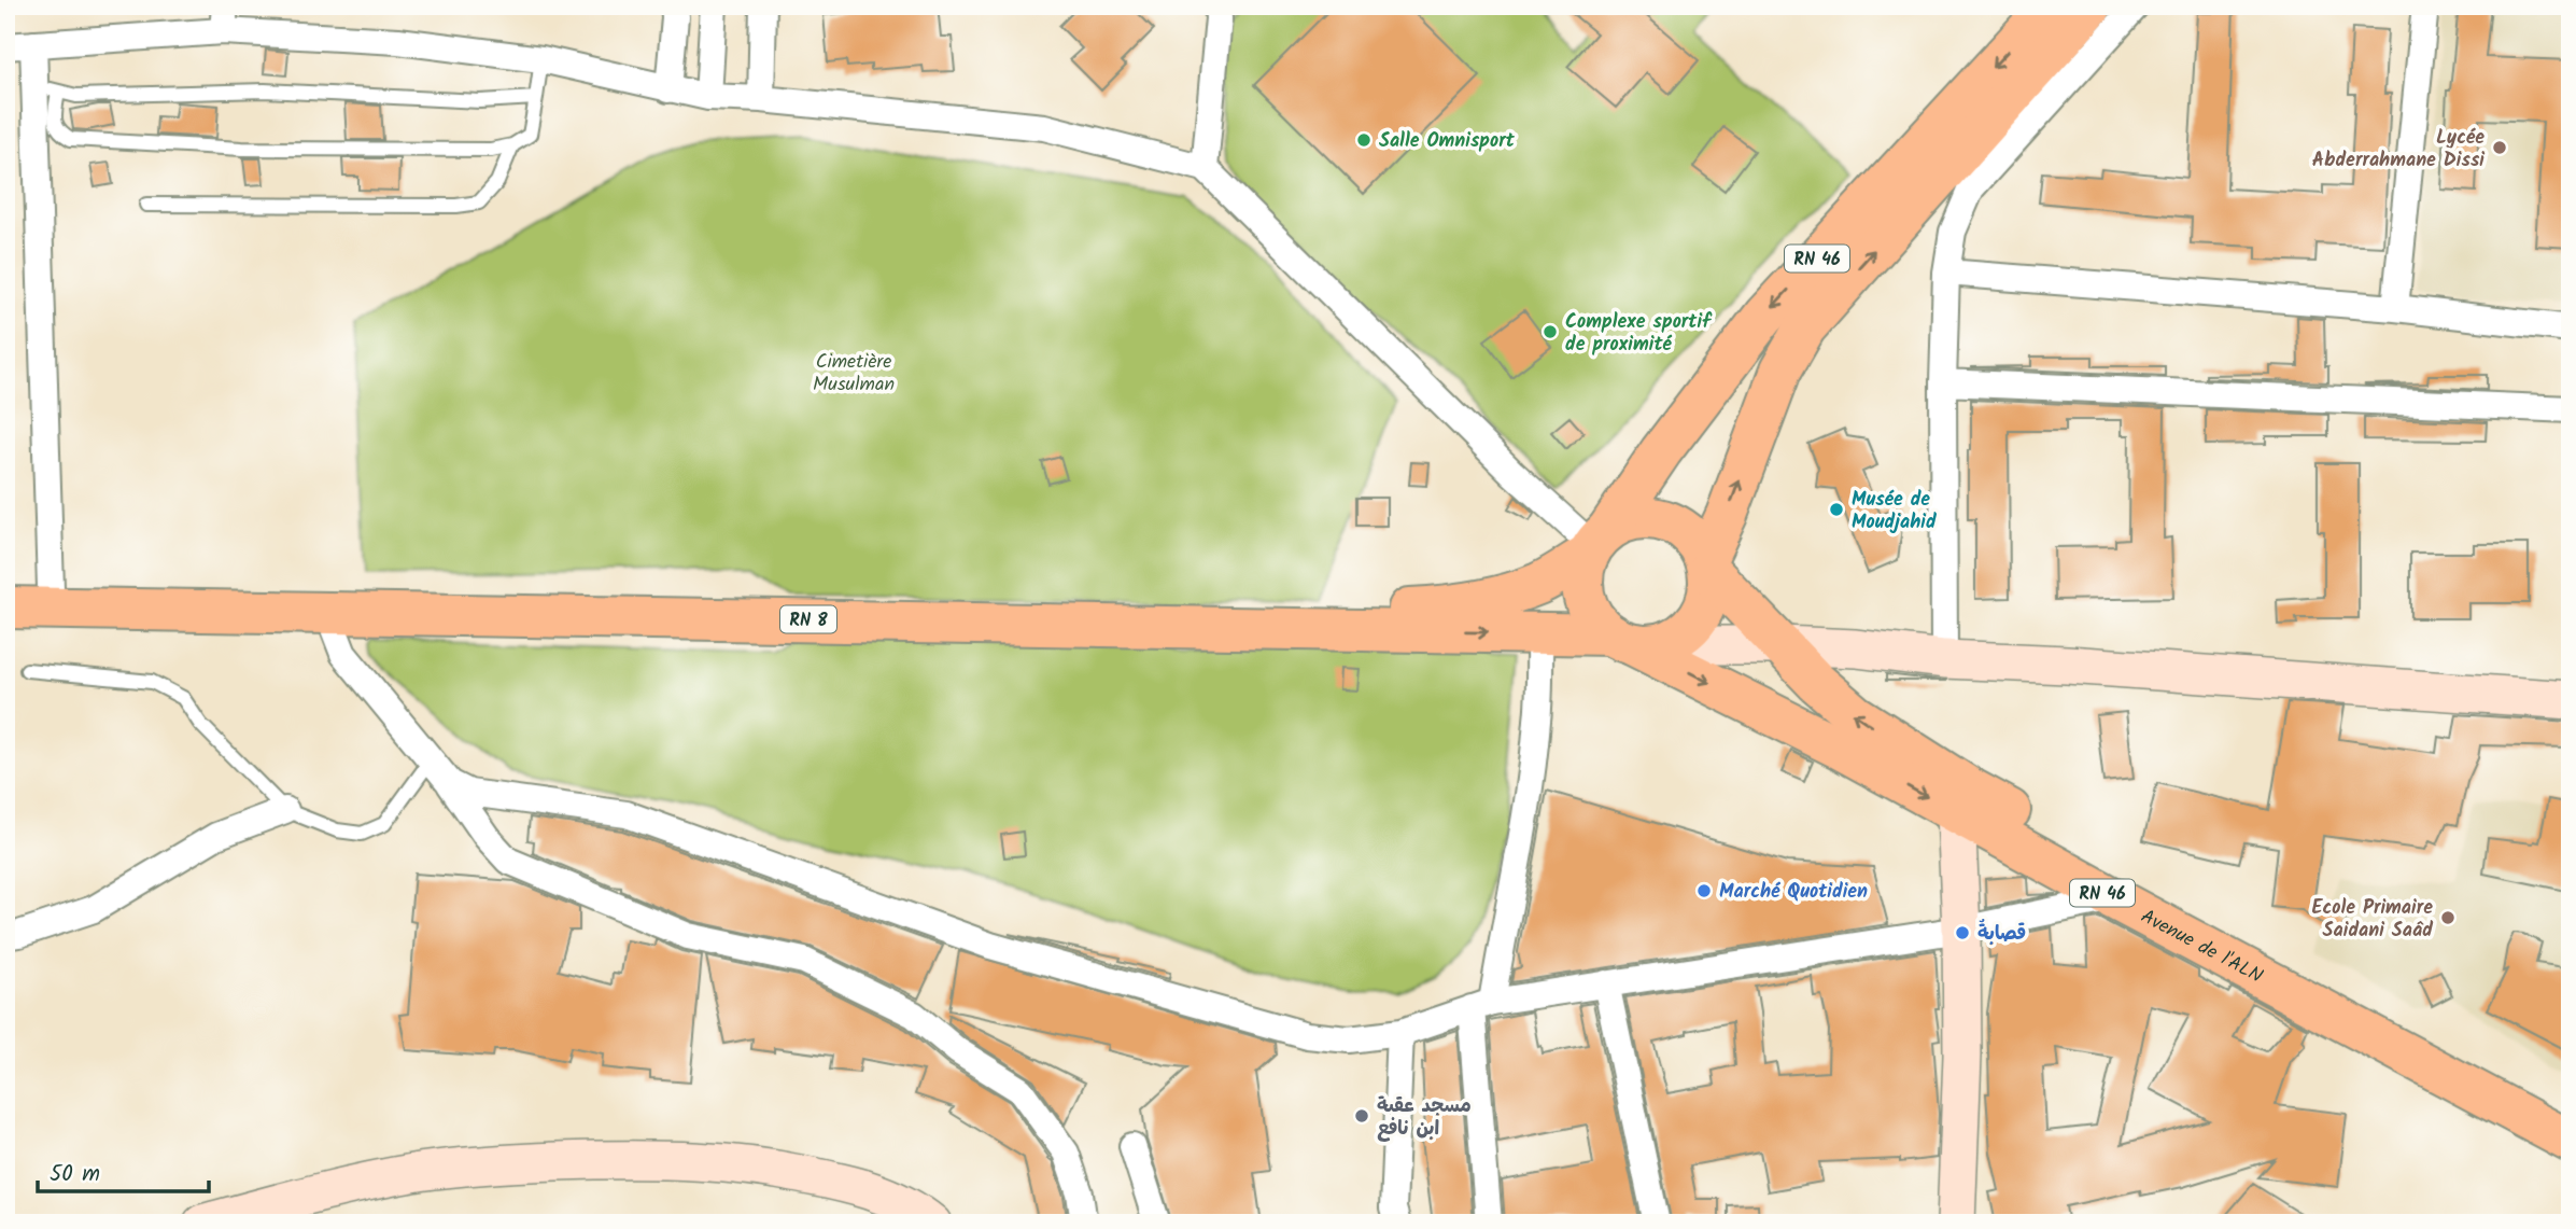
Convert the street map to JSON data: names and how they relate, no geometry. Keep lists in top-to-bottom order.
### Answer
{
  "streets": {
    "main road": ["RN 46", "RN 8", "Avenue de l'ALN"]
  },
  "crossings": [
    ["RN 46", "RN 8"],
    ["RN 46", "Avenue de l'ALN"],
    ["RN 8", "Avenue de l'ALN"]
  ],
  "parks": ["Cimetière Musulman"],
  "places": [
    "Salle Omnisport",
    "Lycée Abderrahmane Dissi",
    "Complexe sportif de proximité",
    "Musée de Moudjahid",
    "Marché Quotidien",
    "Ecole Primaire Saidani Saâd",
    "قصابةُ",
    "مسجد عقبة ابن نافع"
  ],
  "scale_bar": "50 m"
}
